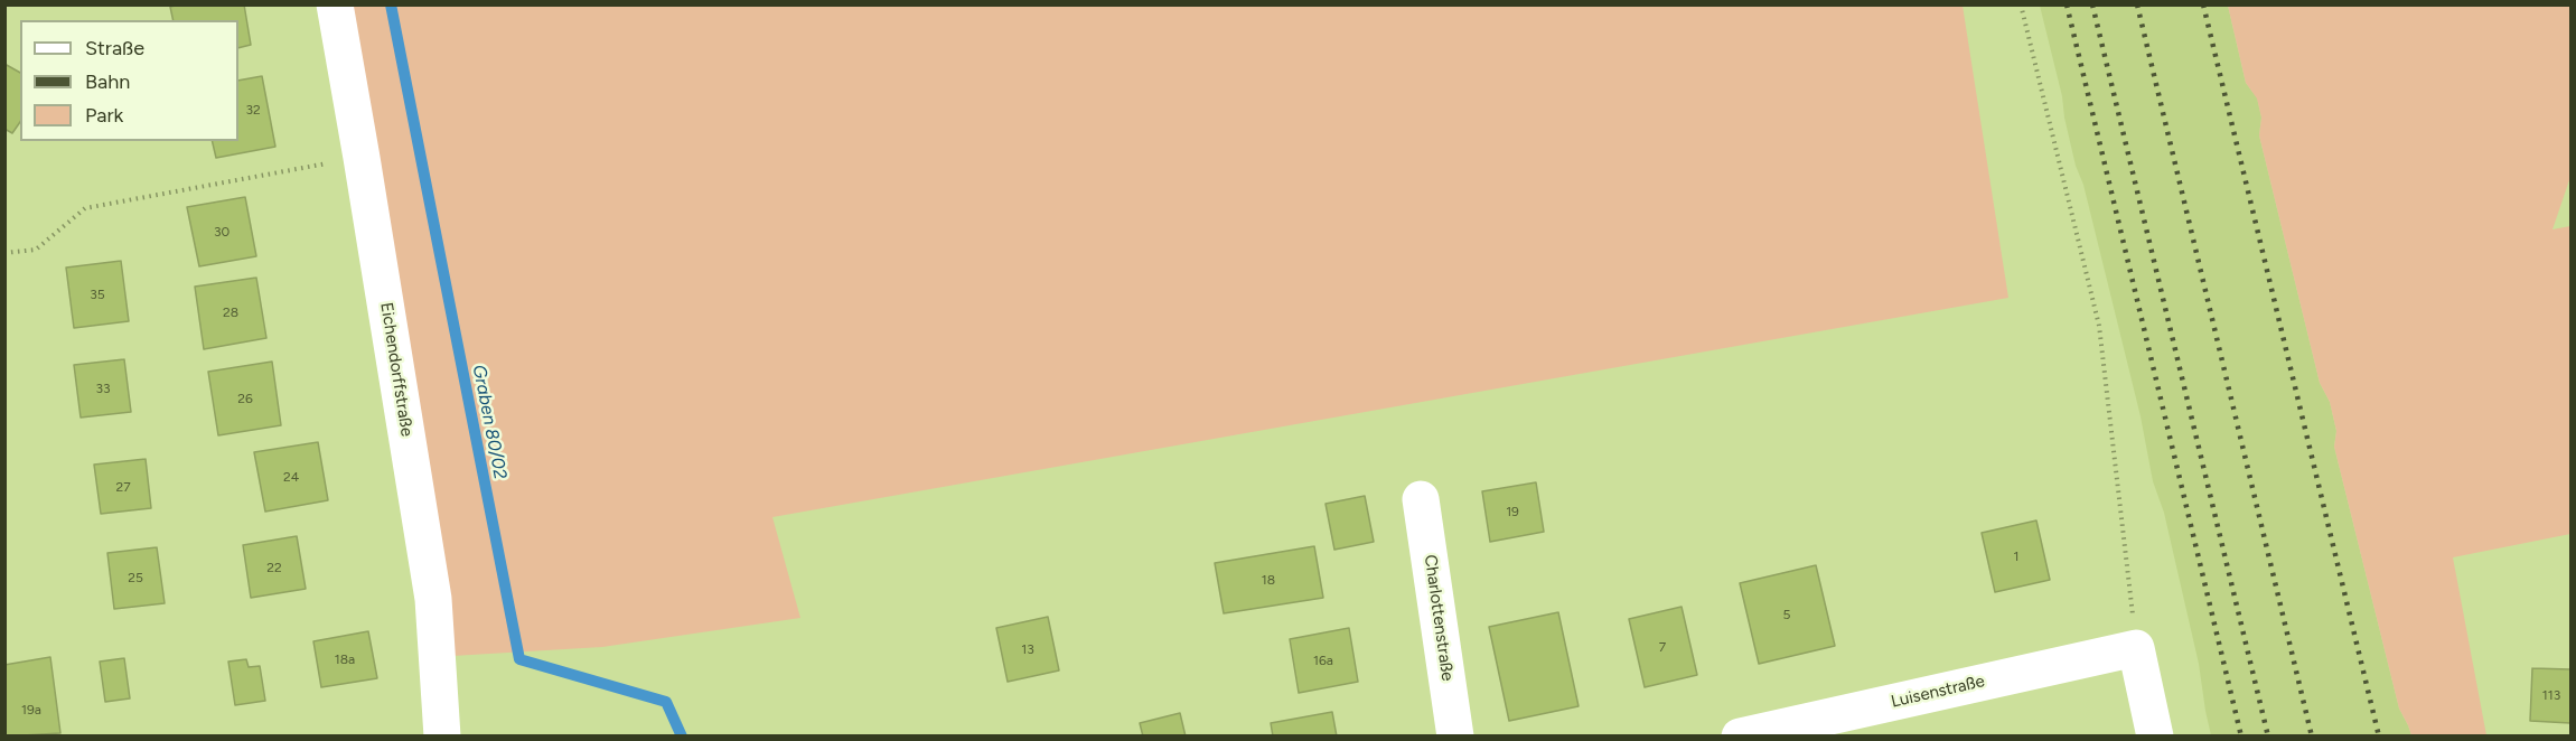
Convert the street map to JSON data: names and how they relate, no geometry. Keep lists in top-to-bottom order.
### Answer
{
  "streets": {
    "street": ["Eichendorffstraße", "Charlottenstraße", "Luisenstraße"]
  },
  "water": ["Graben 80/02"],
  "house_numbers": [
    "32",
    "30",
    "35",
    "28",
    "33",
    "26",
    "24",
    "27",
    "19",
    "1",
    "22",
    "25",
    "18",
    "5",
    "7",
    "13",
    "18a",
    "16a",
    "113",
    "19a"
  ],
  "legend": ["Straße", "Bahn", "Park"]
}
